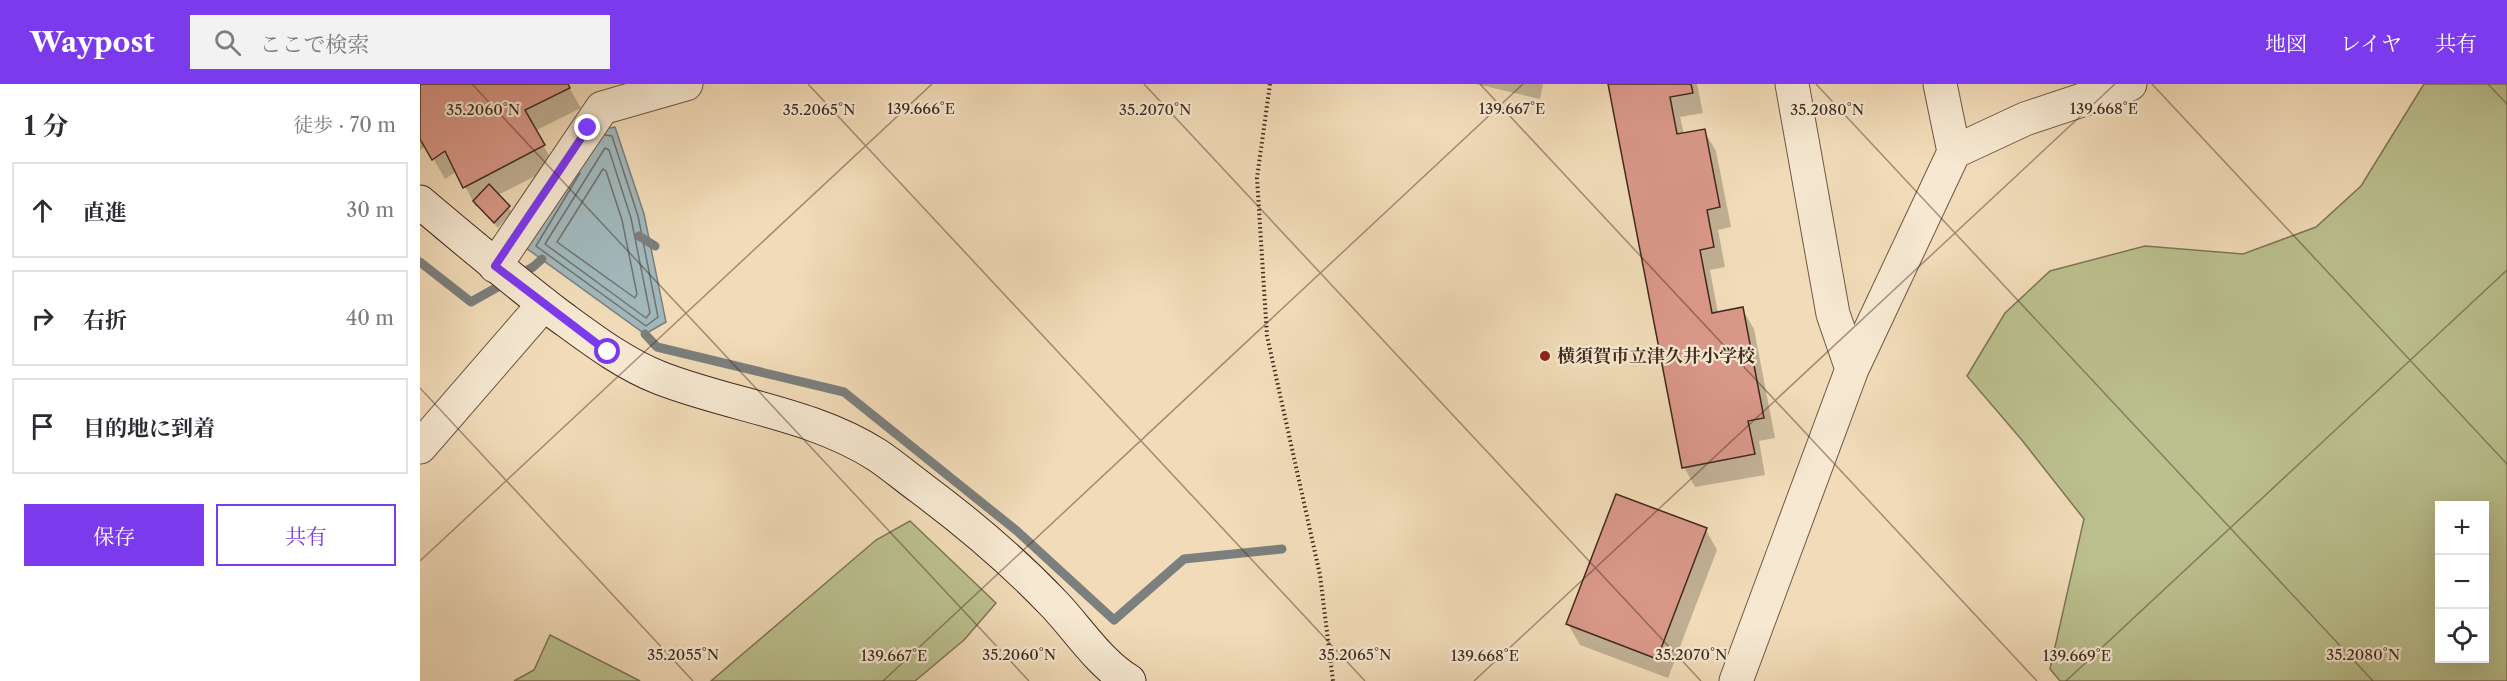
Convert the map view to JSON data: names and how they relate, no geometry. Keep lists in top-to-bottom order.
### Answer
{
  "places": ["横須賀市立津久井小学校"],
  "page": {
    "header": "Waypost",
    "search": "ここで検索",
    "nav": ["地図", "レイヤ", "共有"],
    "heading": ["1 分", "徒歩 · 70 m"],
    "list": [
      ["直進", "30 m"],
      ["右折", "40 m"],
      "目的地に到着"
    ],
    "buttons": ["保存", "共有"],
    "map_buttons": ["+", "−"]
  },
  "coordinates": [
    "139.667°E",
    "139.666°E",
    "139.668°E",
    "35.2060°N",
    "35.2065°N",
    "35.2070°N",
    "35.2080°N",
    "35.2055°N",
    "139.669°E"
  ]
}
